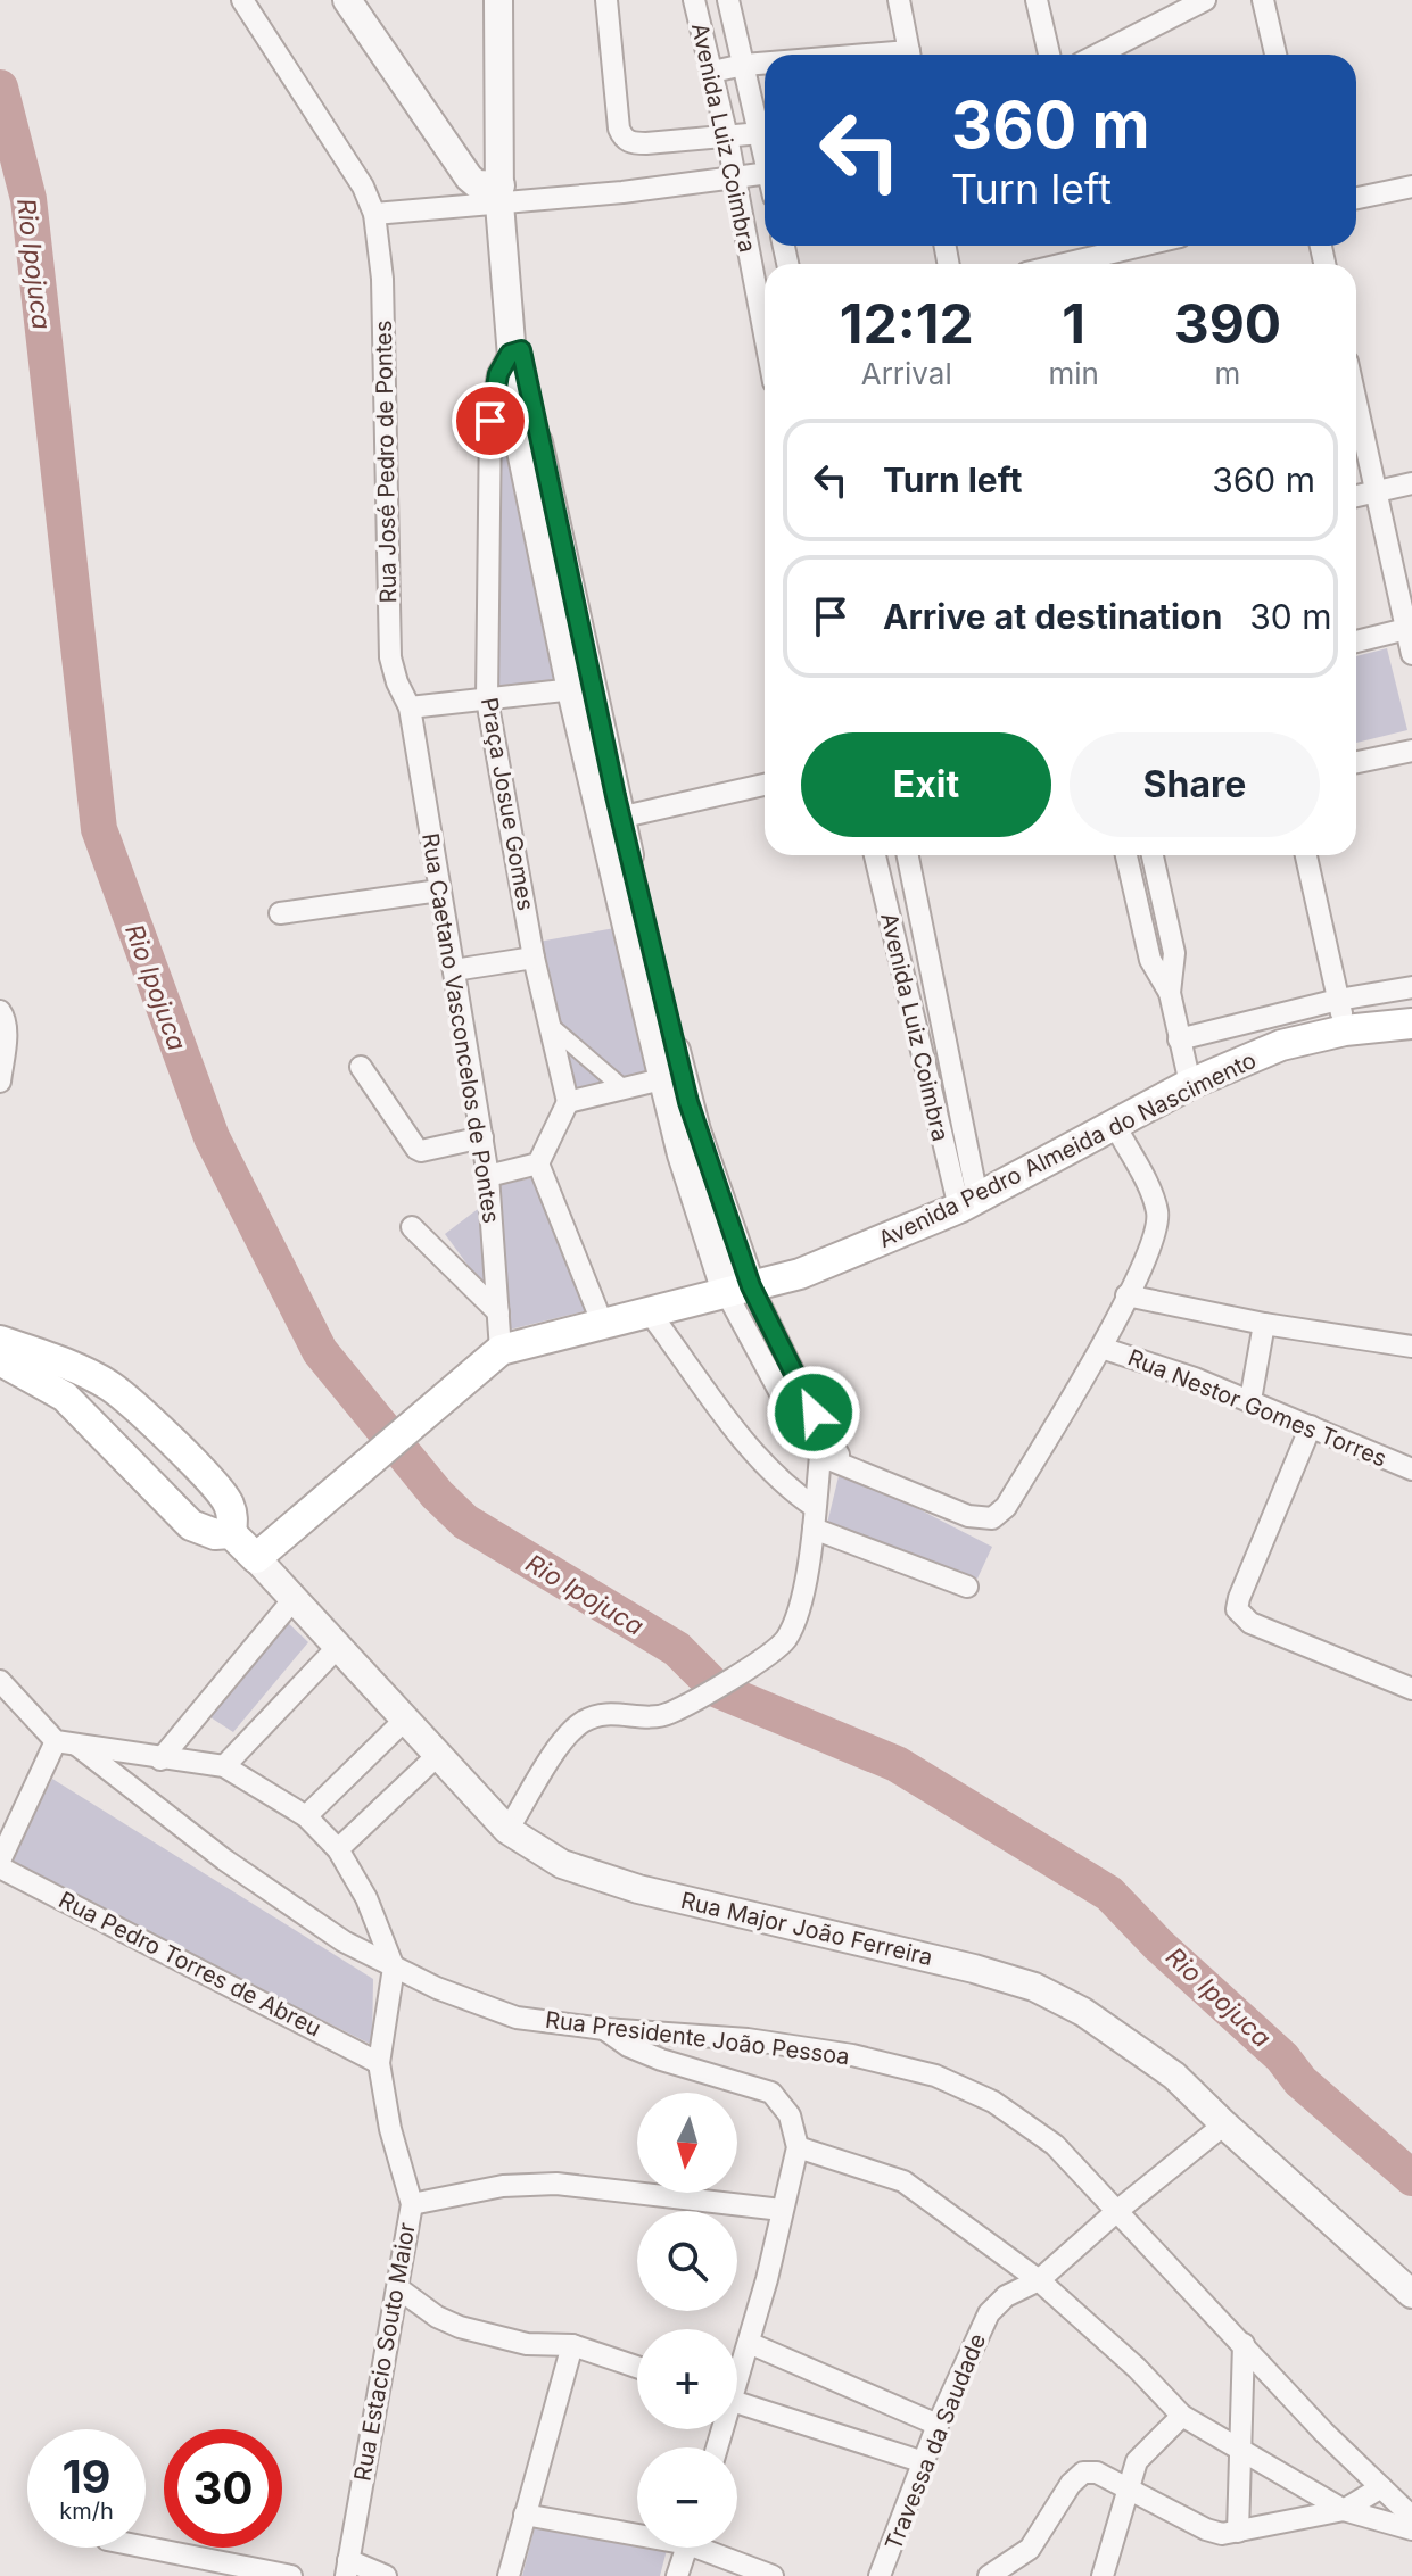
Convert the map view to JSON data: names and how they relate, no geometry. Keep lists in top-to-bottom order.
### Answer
{
  "streets": {
    "main road": ["Avenida Pedro Almeida do Nascimento", "Rua Major João Ferreira"],
    "street": [
      "Avenida Luiz Coimbra",
      "Rua José Pedro de Pontes",
      "Praça Josue Gomes",
      "Rua Caetano Vasconcelos de Pontes",
      "Rua Nestor Gomes Torres",
      "Rua Pedro Torres de Abreu",
      "Rua Presidente João Pessoa",
      "Rua Estacio Souto Maior",
      "Travessa da Saudade"
    ]
  },
  "crossings": [
    ["Avenida Luiz Coimbra", "Avenida Pedro Almeida do Nascimento"],
    ["Rua José Pedro de Pontes", "Rua Caetano Vasconcelos de Pontes"],
    ["Rua Caetano Vasconcelos de Pontes", "Avenida Pedro Almeida do Nascimento"],
    ["Rua Major João Ferreira", "Travessa da Saudade"],
    ["Rua Pedro Torres de Abreu", "Rua Estacio Souto Maior"],
    ["Rua Presidente João Pessoa", "Rua Estacio Souto Maior"],
    ["Rua Presidente João Pessoa", "Travessa da Saudade"]
  ],
  "water": ["Rio Ipojuca"],
  "north": "bottom",
  "page": {
    "turn": ["360 m", "Turn left"],
    "eta": [
      "12:12",
      "Arrival",
      "1",
      "min",
      "390",
      "m"
    ],
    "list": [
      {
        "name": "Turn left",
        "value": "360 m"
      },
      {
        "name": "Arrive at destination",
        "value": "30 m"
      }
    ],
    "buttons": ["Exit", "Share"],
    "map_buttons": ["+", "−"],
    "speed": "19 km/h",
    "limit": "30"
  }
}
